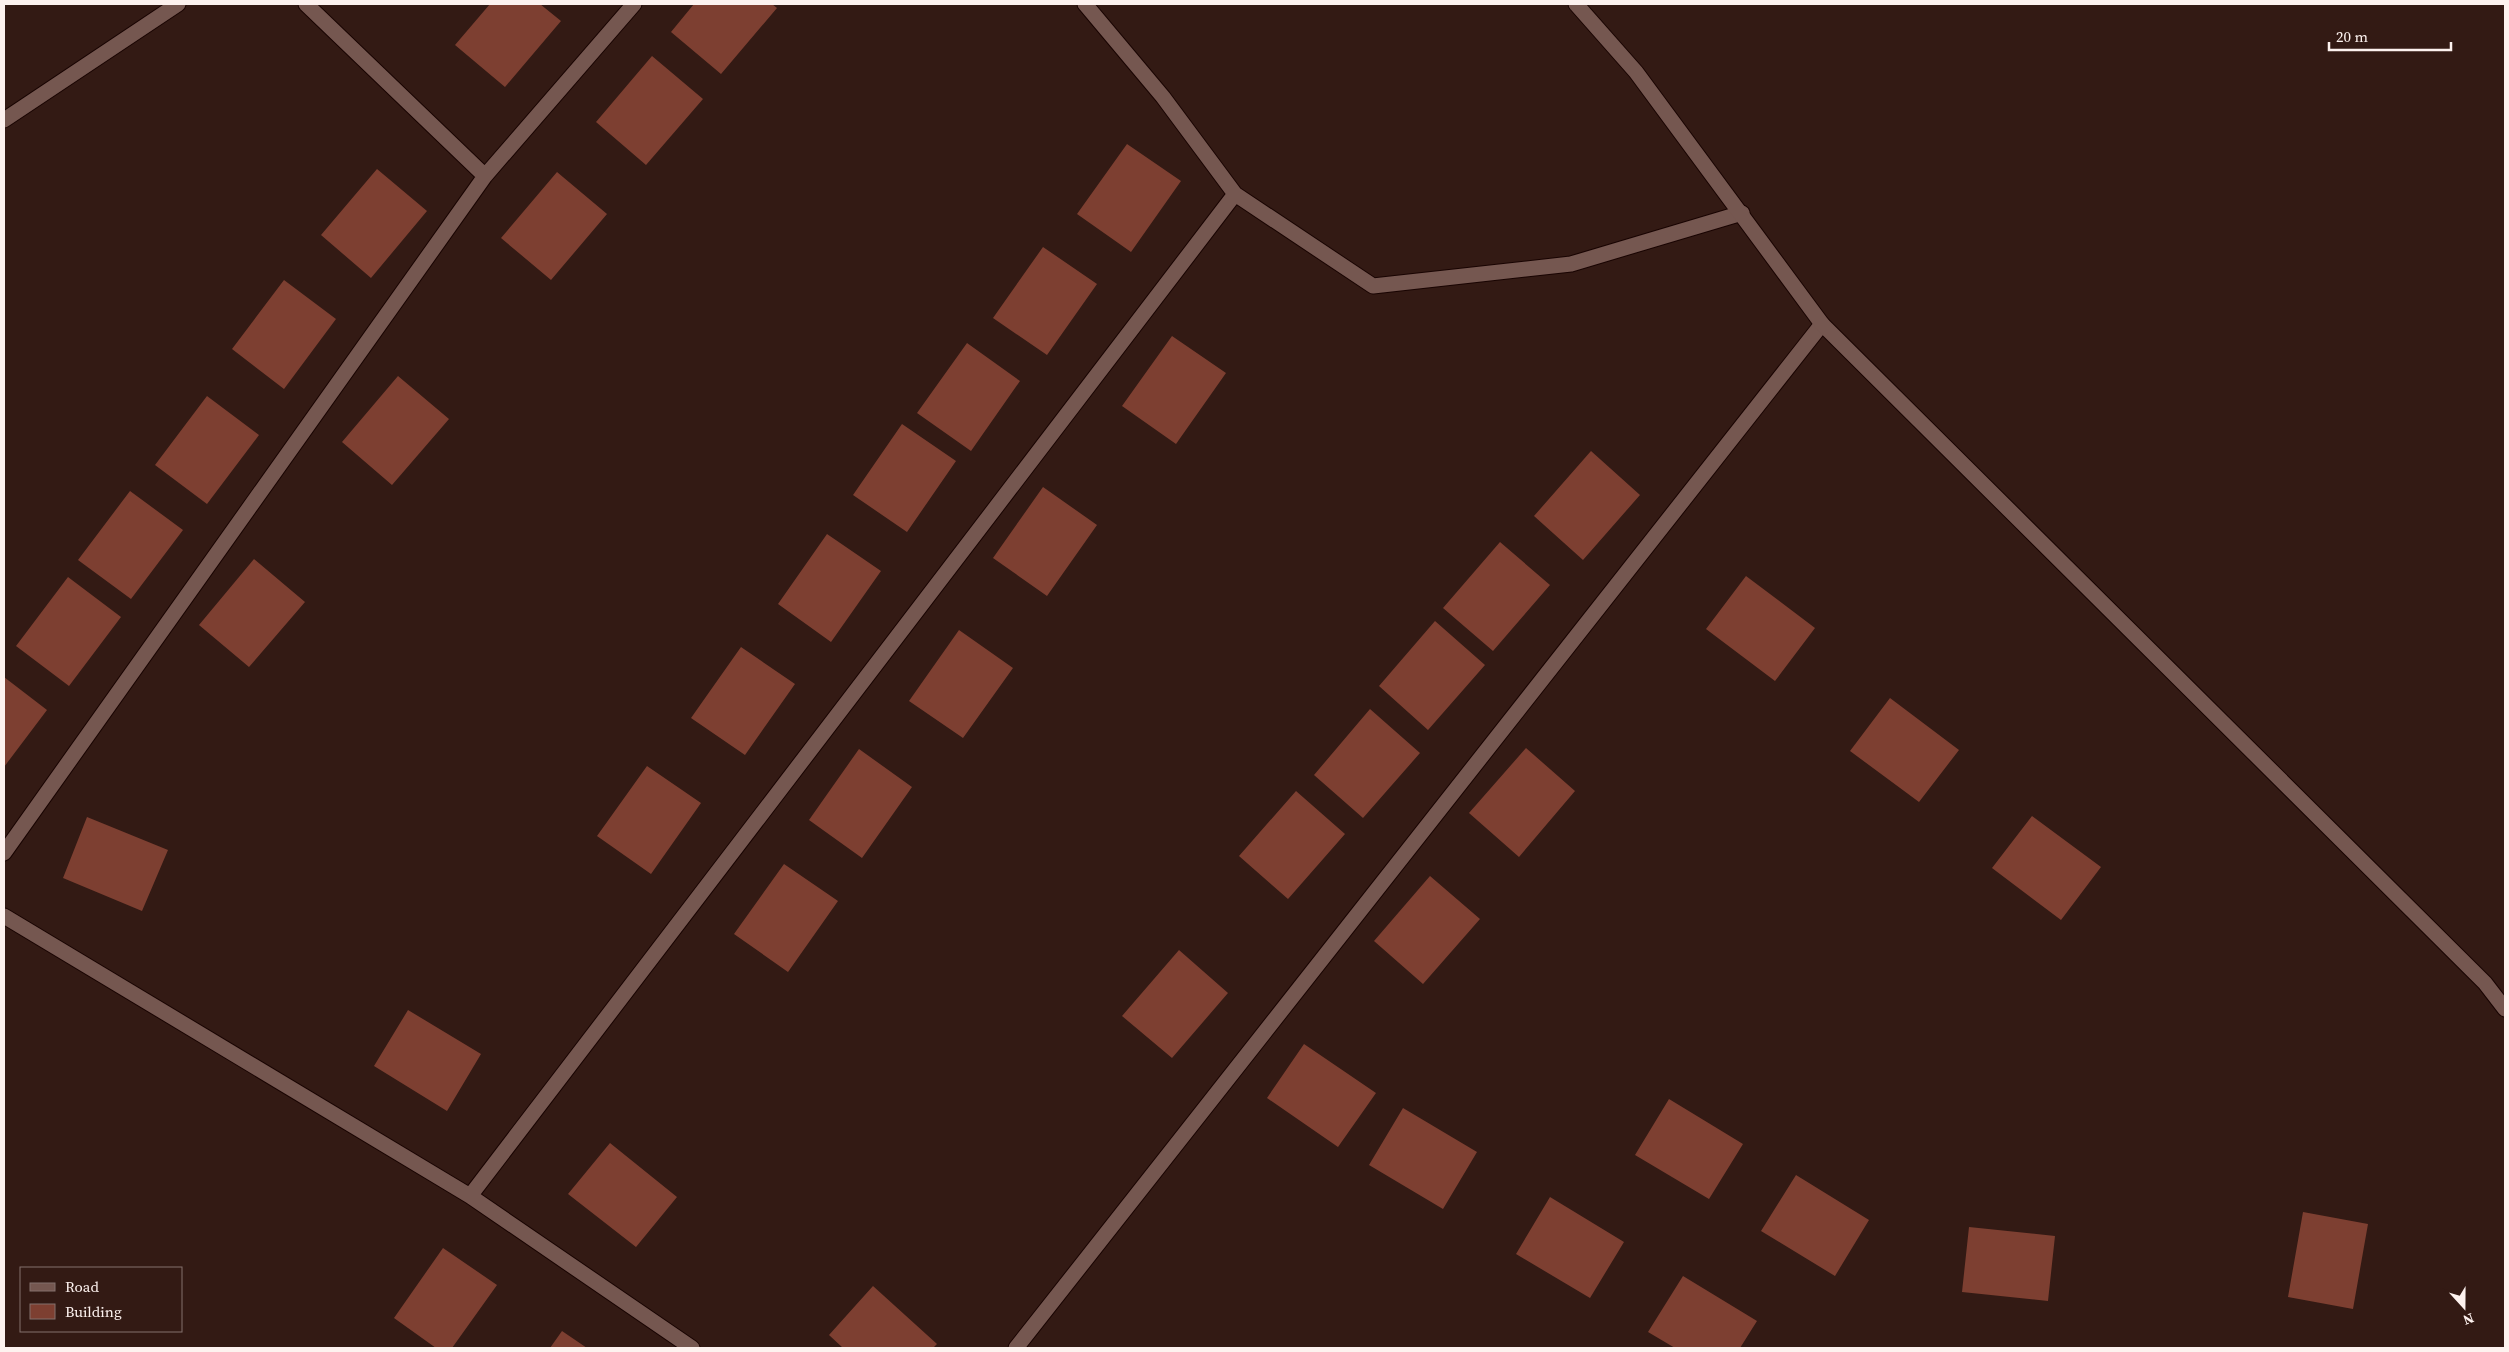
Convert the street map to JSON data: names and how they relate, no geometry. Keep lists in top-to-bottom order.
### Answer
{
  "legend": ["Road", "Building"],
  "scale_bar": "20 m",
  "north": "bottom"
}
